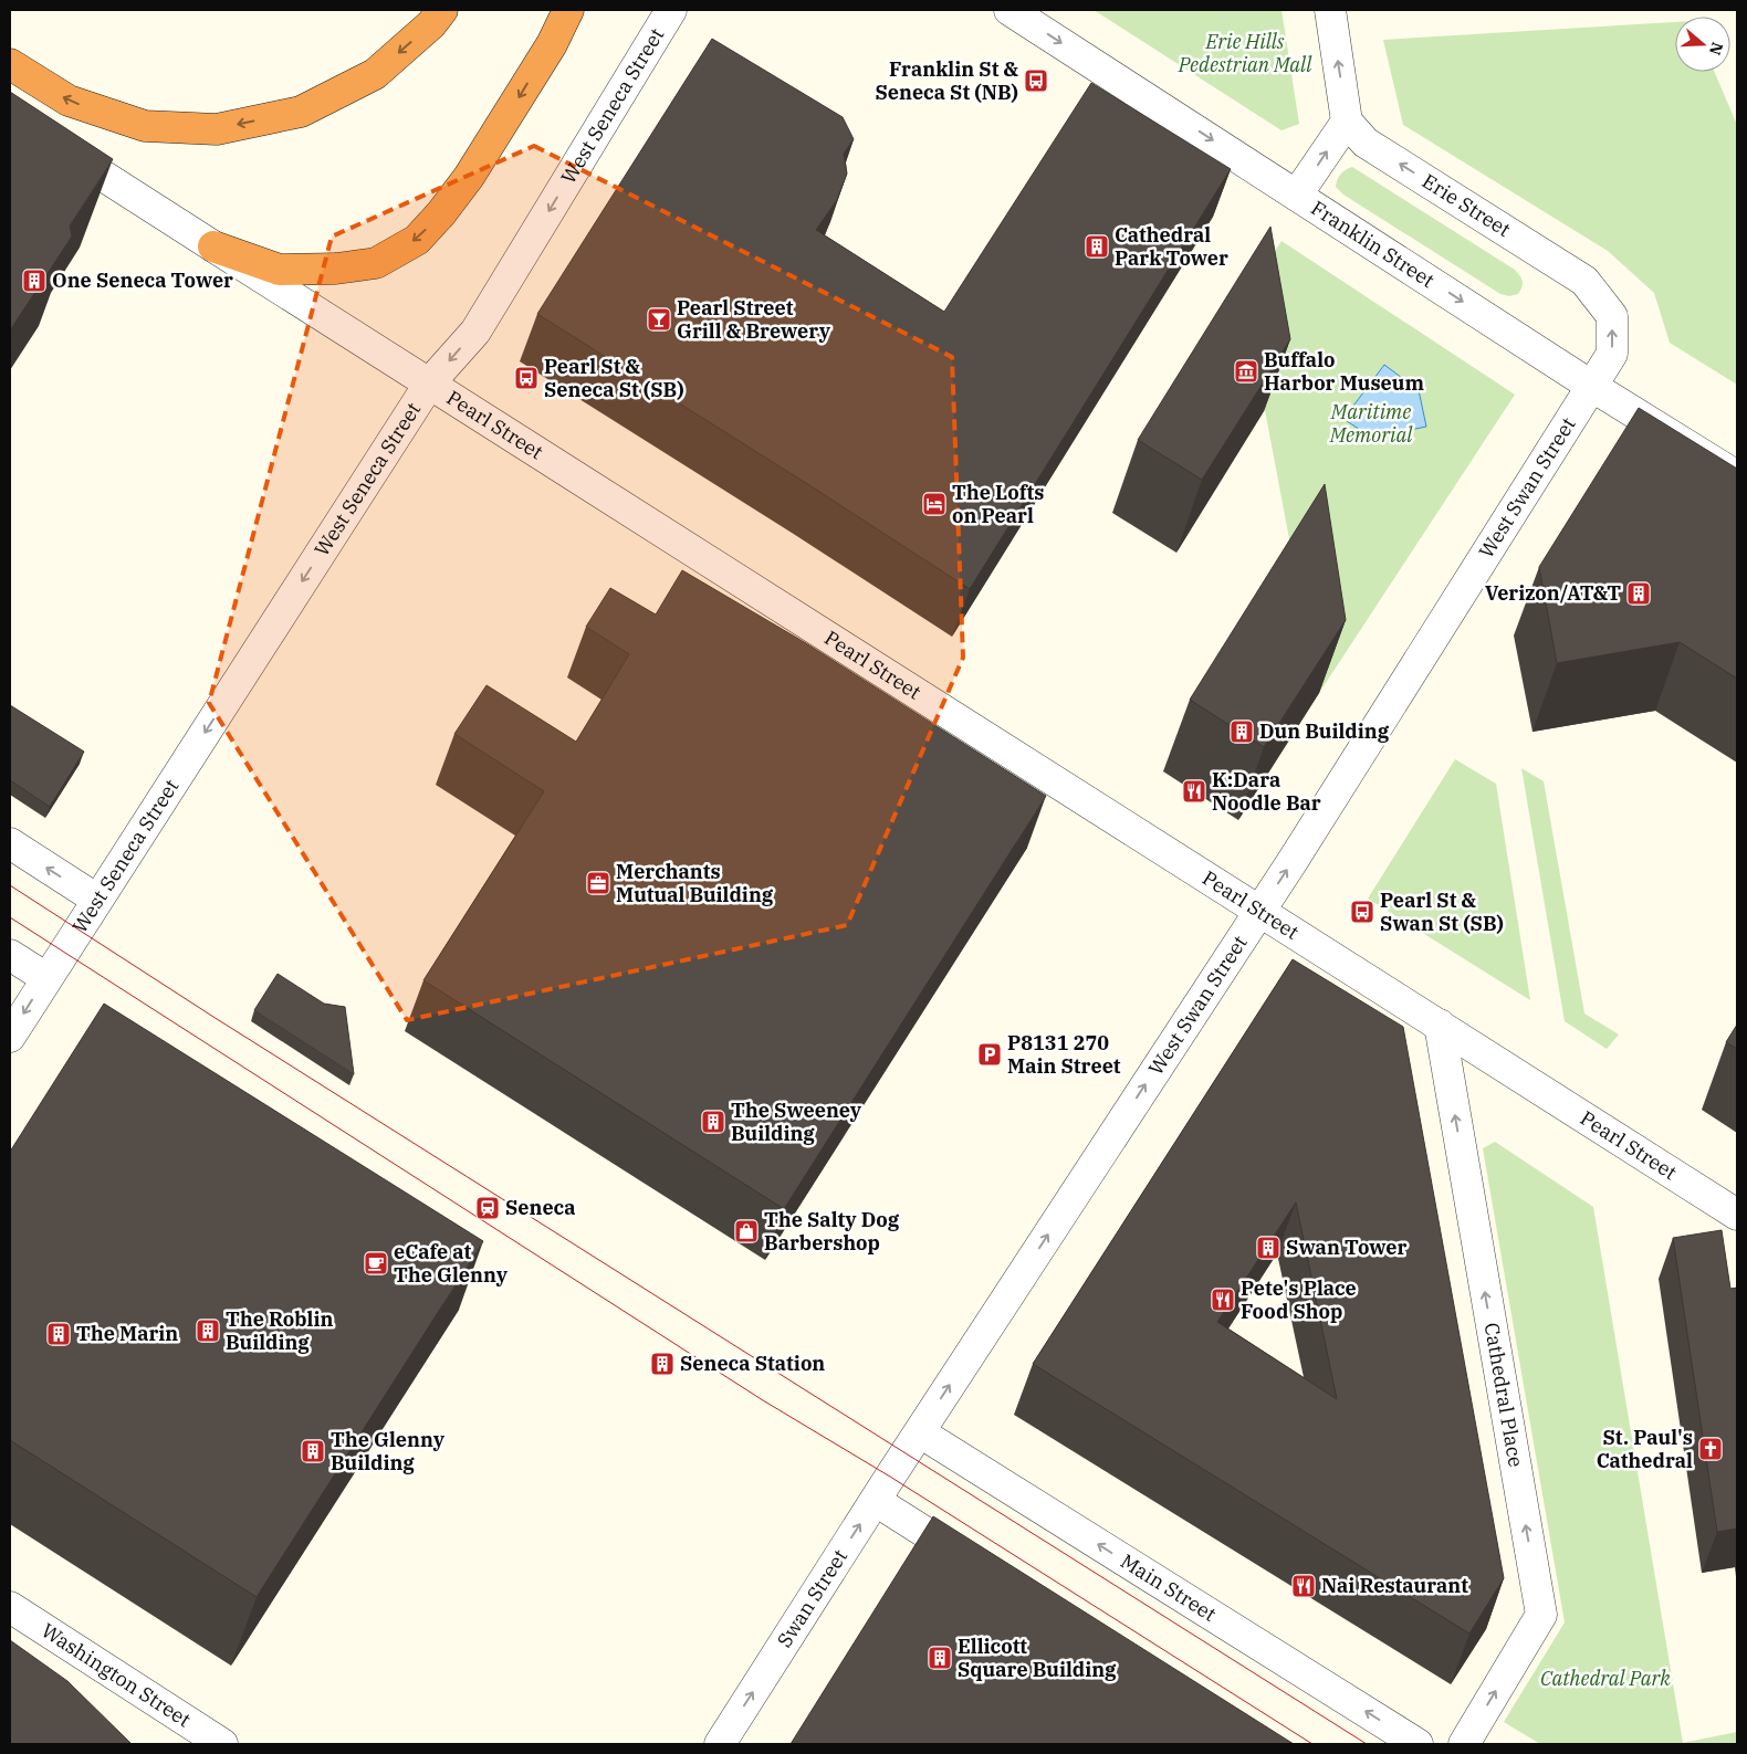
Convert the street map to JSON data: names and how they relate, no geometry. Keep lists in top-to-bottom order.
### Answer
{
  "streets": {
    "street": [
      "West Seneca Street",
      "Erie Street",
      "Franklin Street",
      "Pearl Street",
      "West Swan Street",
      "Cathedral Place",
      "Main Street",
      "Swan Street",
      "Washington Street"
    ]
  },
  "crossings": [
    ["West Seneca Street", "Pearl Street"],
    ["Erie Street", "Franklin Street"],
    ["Erie Street", "West Swan Street"],
    ["Franklin Street", "West Swan Street"],
    ["Pearl Street", "West Swan Street"],
    ["Pearl Street", "Cathedral Place"],
    ["West Swan Street", "Main Street"],
    ["West Swan Street", "Swan Street"],
    ["Main Street", "Swan Street"]
  ],
  "one_way": [
    "West Seneca Street",
    "Erie Street",
    "Franklin Street",
    "West Swan Street",
    "Cathedral Place",
    "Main Street",
    "Swan Street"
  ],
  "parks": ["Erie Hills Pedestrian Mall", "Maritime Memorial", "Cathedral Park"],
  "places": {
    "bus stop": ["Franklin St & Seneca St (NB)", "Pearl St & Seneca St (SB)", "Pearl St & Swan St (SB)"],
    "building": [
      "Cathedral Park Tower",
      "One Seneca Tower",
      "Verizon/AT&T",
      "Dun Building",
      "The Sweeney Building",
      "Swan Tower",
      "The Roblin Building",
      "The Marin",
      "Seneca Station",
      "The Glenny Building",
      "Ellicott Square Building"
    ],
    "bar": ["Pearl Street Grill & Brewery"],
    "museum": ["Buffalo Harbor Museum"],
    "hotel": ["The Lofts on Pearl"],
    "restaurant": ["K:Dara Noodle Bar", "Pete's Place Food Shop", "Nai Restaurant"],
    "office": ["Merchants Mutual Building"],
    "parking": ["P8131 270 Main Street"],
    "station": ["Seneca"],
    "shop": ["The Salty Dog Barbershop"],
    "cafe": ["eCafe at The Glenny"],
    "church": ["St. Paul's Cathedral"]
  },
  "north": "right"
}
